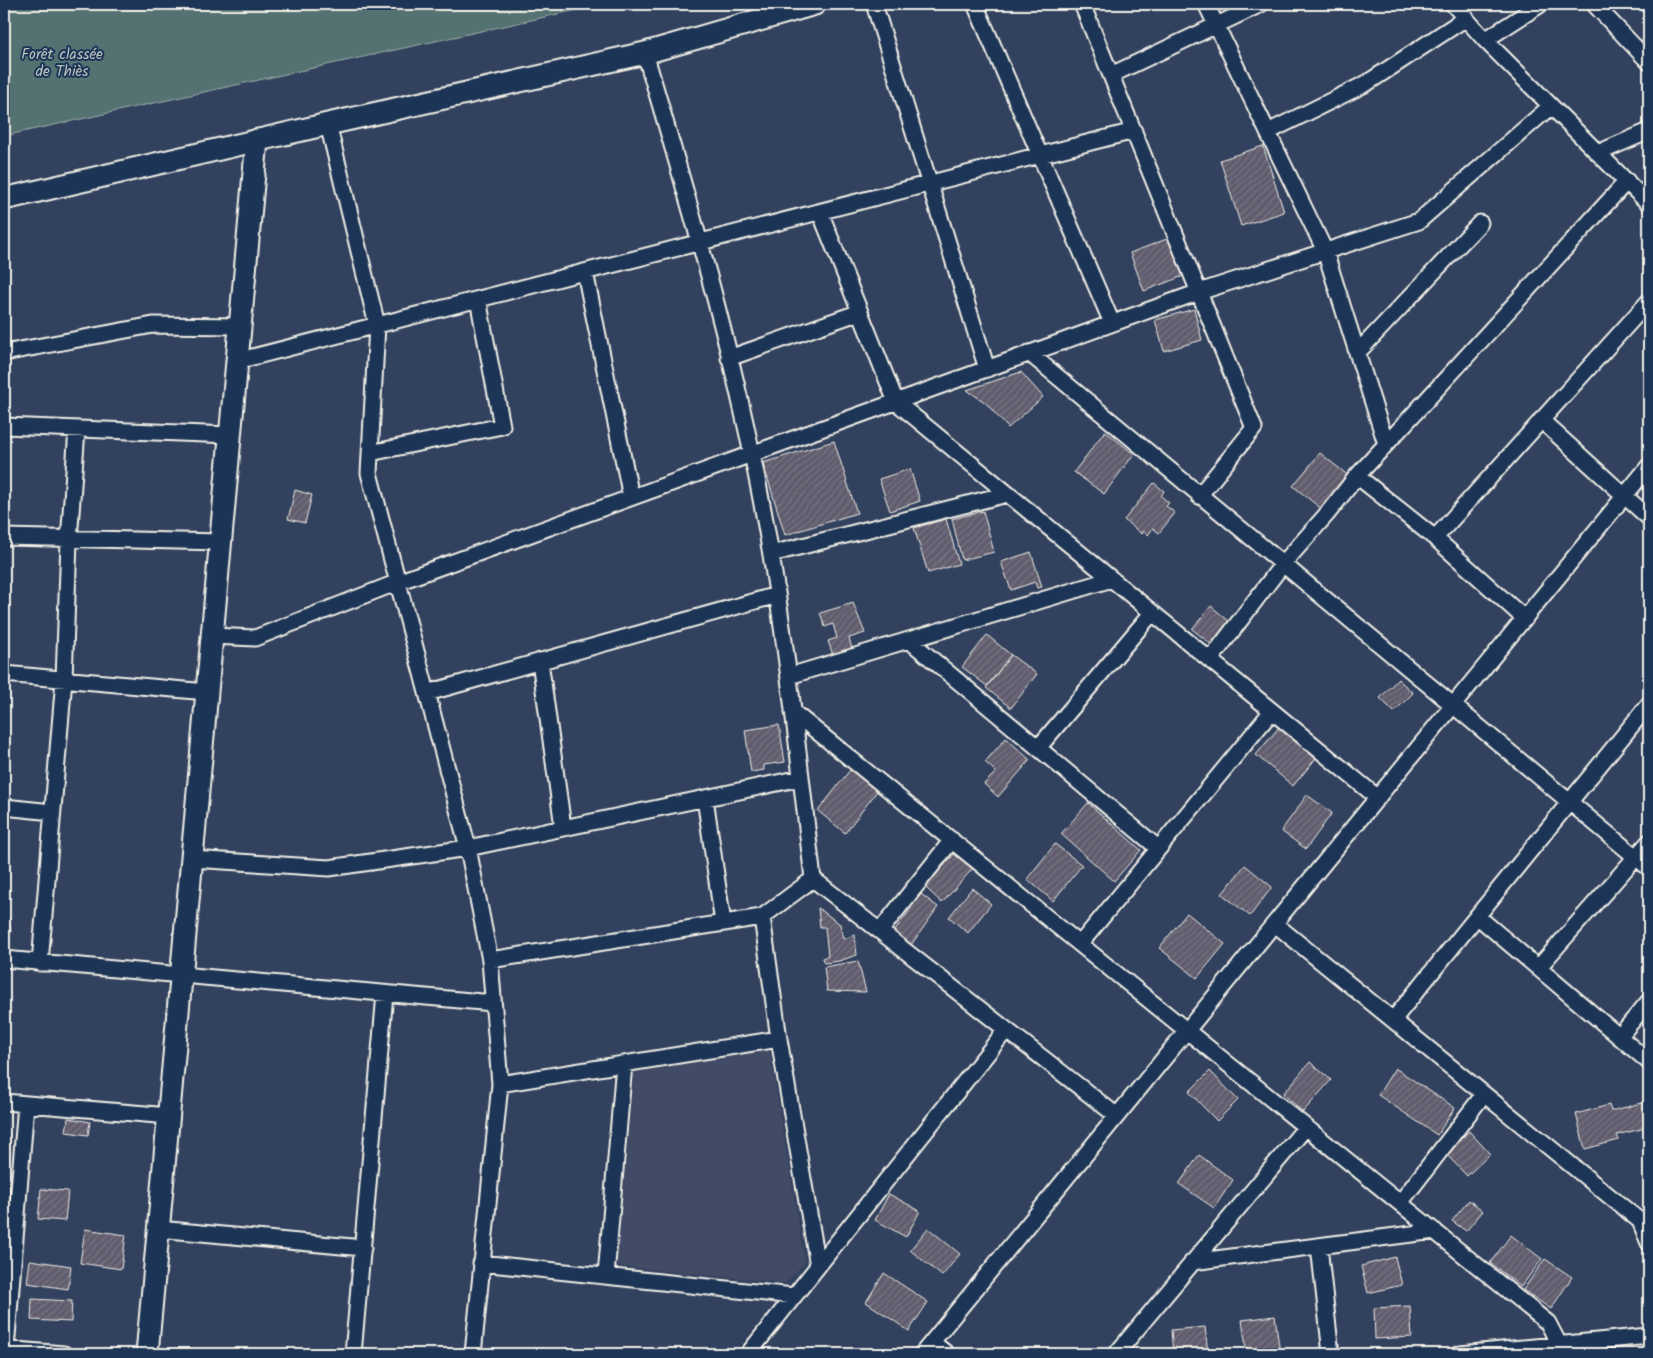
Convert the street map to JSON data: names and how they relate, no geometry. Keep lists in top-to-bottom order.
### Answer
{
  "parks": ["Forêt classée de Thiès"]
}
